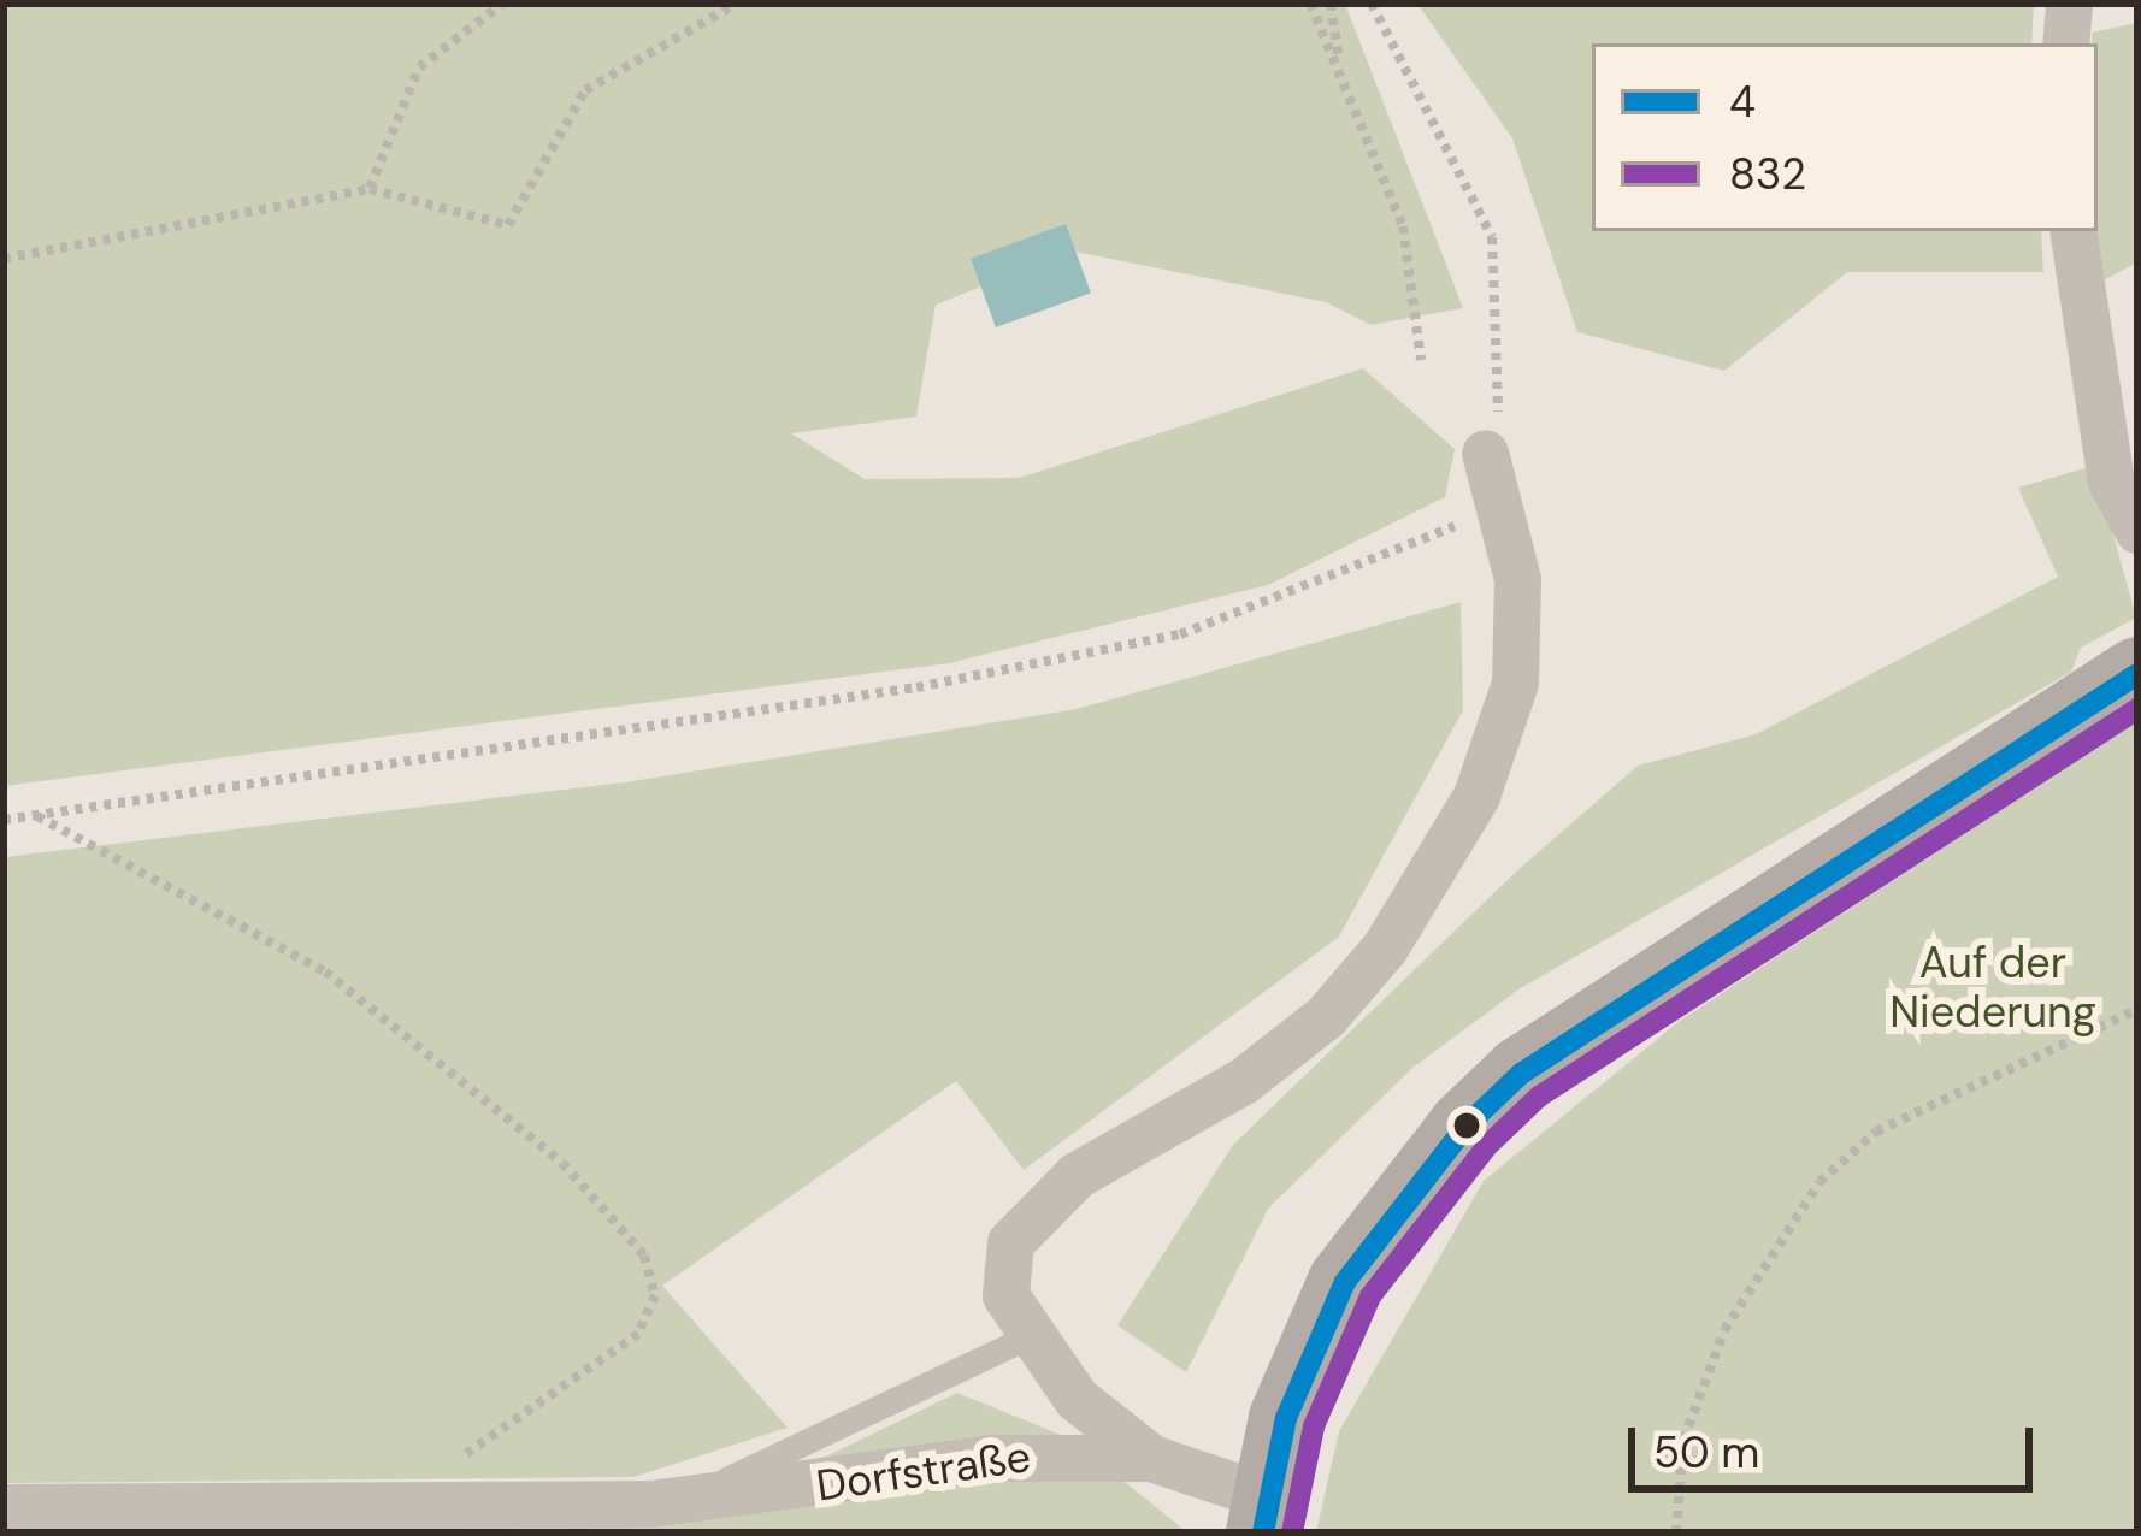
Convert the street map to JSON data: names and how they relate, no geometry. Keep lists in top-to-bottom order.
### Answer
{
  "streets": {
    "street": ["Dorfstraße"]
  },
  "parks": ["Auf der Niederung"],
  "lines": ["transit line 4", "transit line 832"],
  "legend": ["4", "832"],
  "scale_bar": "50 m"
}
